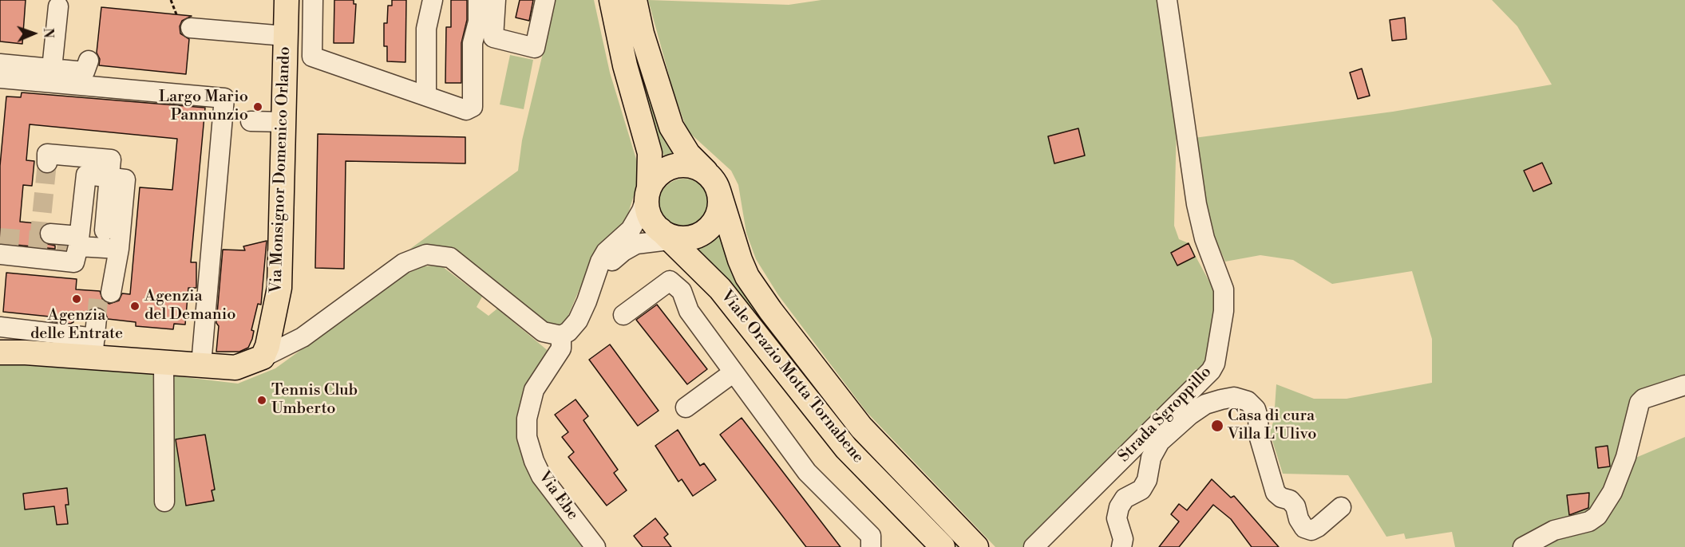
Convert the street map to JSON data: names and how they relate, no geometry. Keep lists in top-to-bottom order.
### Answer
{
  "streets": {
    "main road": ["Via Monsignor Domenico Orlando", "Viale Orazio Motta Tornabene"],
    "street": ["Strada Sgroppillo", "Via Ebe"]
  },
  "places": [
    "Largo Mario Pannunzio",
    "Agenzia delle Entrate",
    "Agenzia del Demanio",
    "Tennis Club Umberto",
    "Casa di cura Villa L'Ulivo"
  ],
  "north": "right"
}
